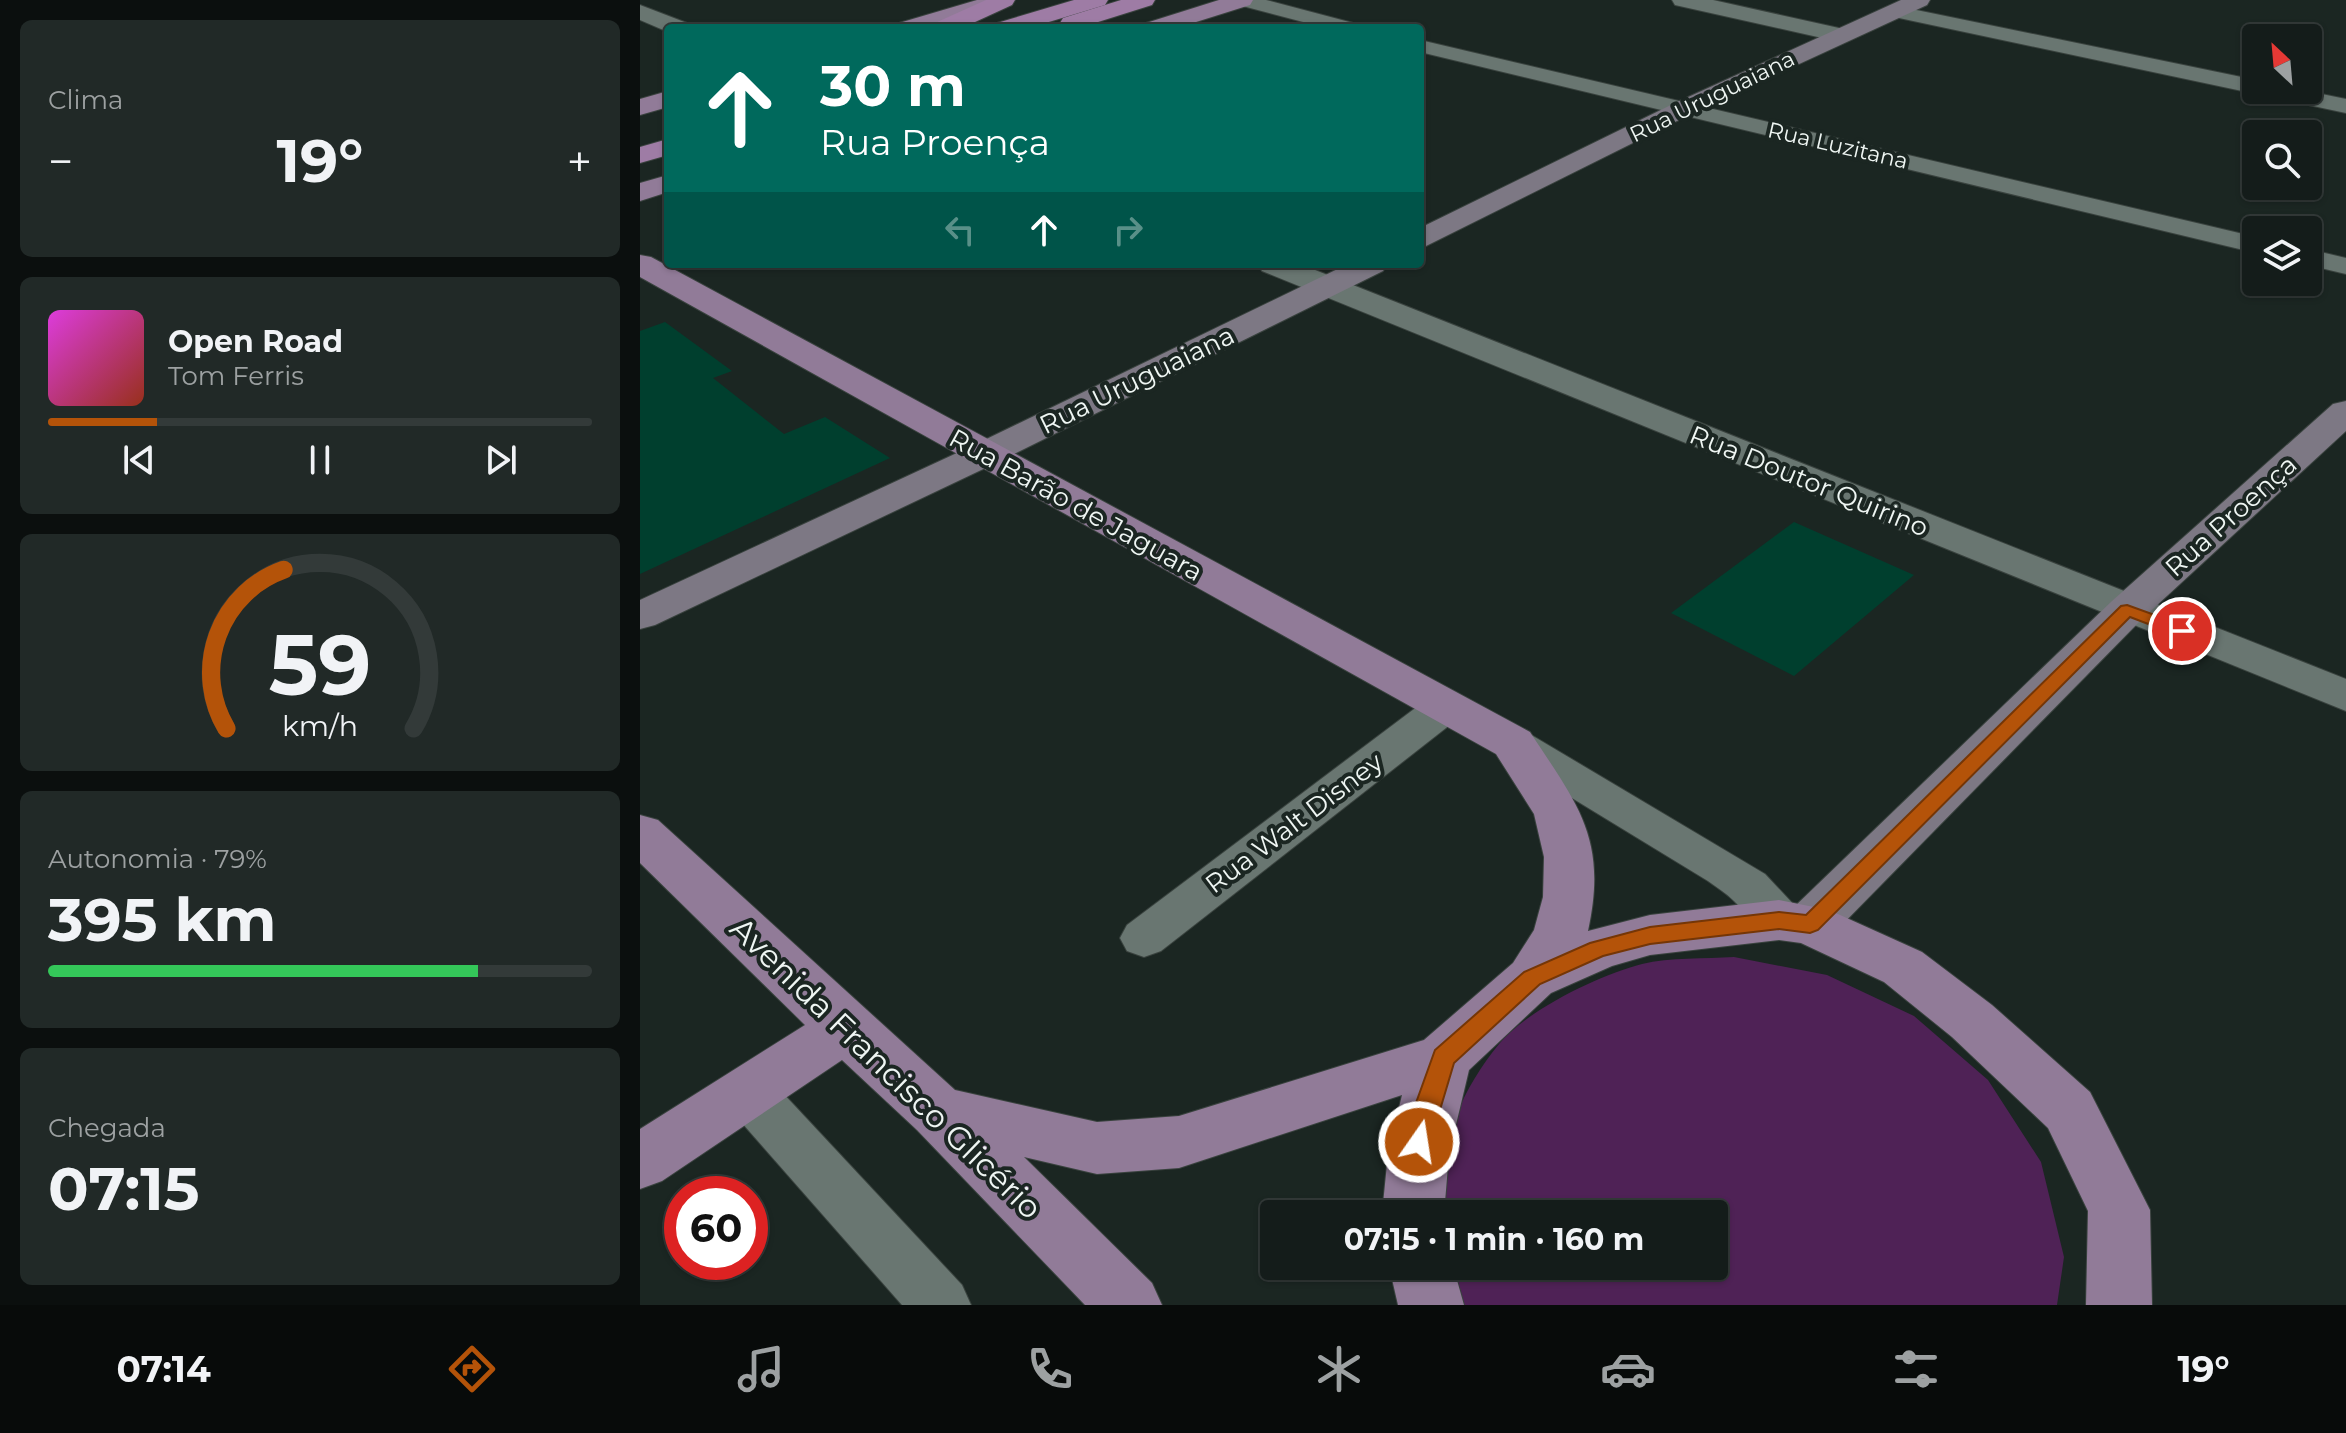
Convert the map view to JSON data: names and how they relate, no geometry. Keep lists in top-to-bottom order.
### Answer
{
  "streets": {
    "main road": [
      "Rua Uruguaiana",
      "Rua Barão de Jaguara",
      "Rua Proença",
      "Avenida Francisco Glicério"
    ],
    "street": ["Rua Luzitana", "Rua Doutor Quirino", "Rua Walt Disney"]
  },
  "crossings": [
    ["Rua Uruguaiana", "Rua Luzitana"],
    ["Rua Uruguaiana", "Rua Doutor Quirino"],
    ["Rua Uruguaiana", "Rua Barão de Jaguara"],
    ["Rua Doutor Quirino", "Rua Proença"],
    ["Rua Barão de Jaguara", "Rua Walt Disney"]
  ],
  "north": "top left",
  "page": {
    "tile": [
      "Clima",
      ["Autonomia · 79%", "395 km"],
      ["Chegada", "07:15"]
    ],
    "turn": ["30 m", "Rua Proença"],
    "heat": ["−", "19°", "+"],
    "song": ["Open Road", "Tom Ferris"],
    "limit": "60",
    "trip": "07:15 · 1 min · 160 m",
    "tabs": ["07:14", "19°"],
    "gauge": ["59", "km/h"]
  }
}
